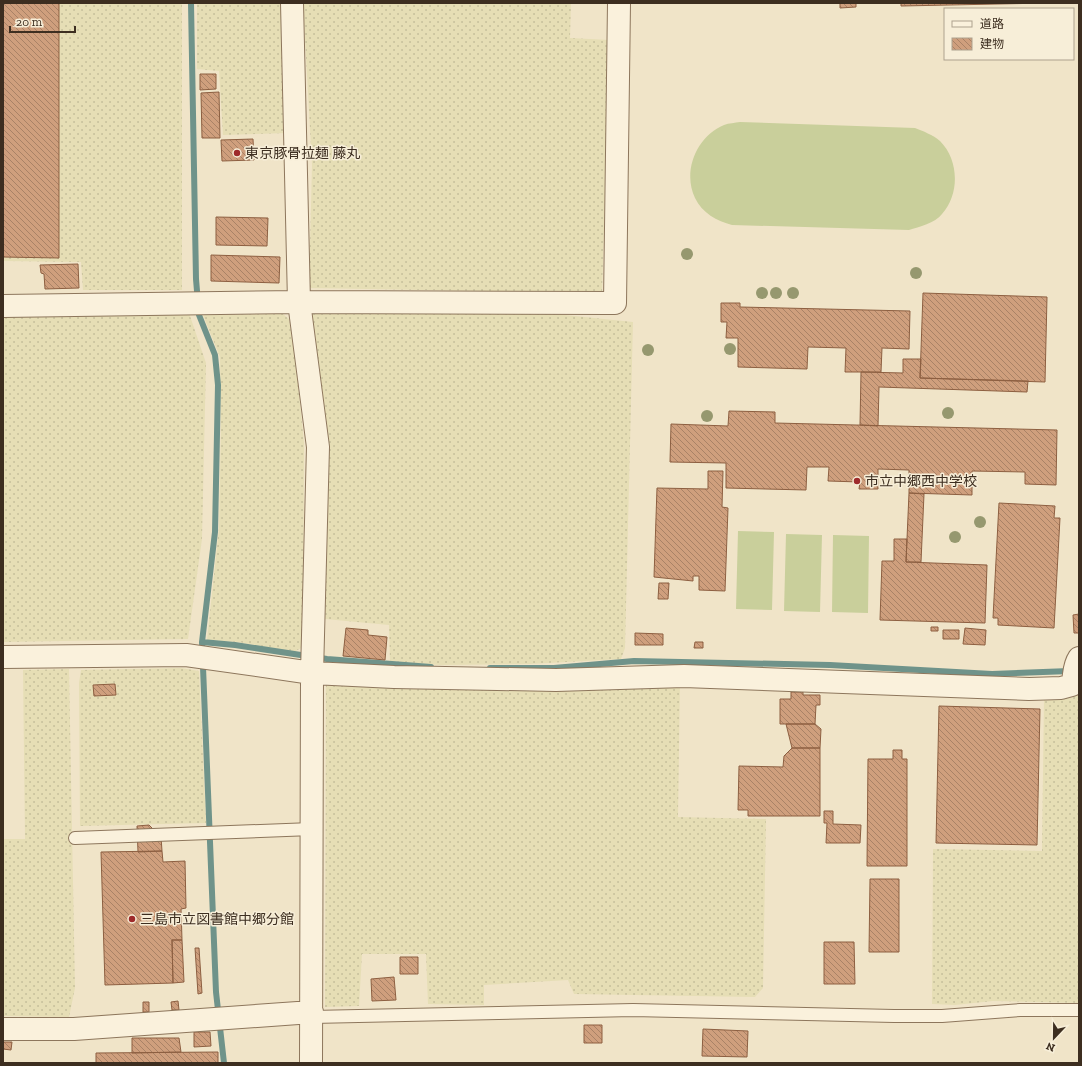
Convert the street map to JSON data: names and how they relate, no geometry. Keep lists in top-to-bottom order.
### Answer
{
  "places": ["東京豚骨拉麺 藤丸", "市立中郷西中学校", "三島市立図書館中郷分館"],
  "legend": ["道路", "建物"],
  "scale_bar": "20 m",
  "north": "bottom"
}
